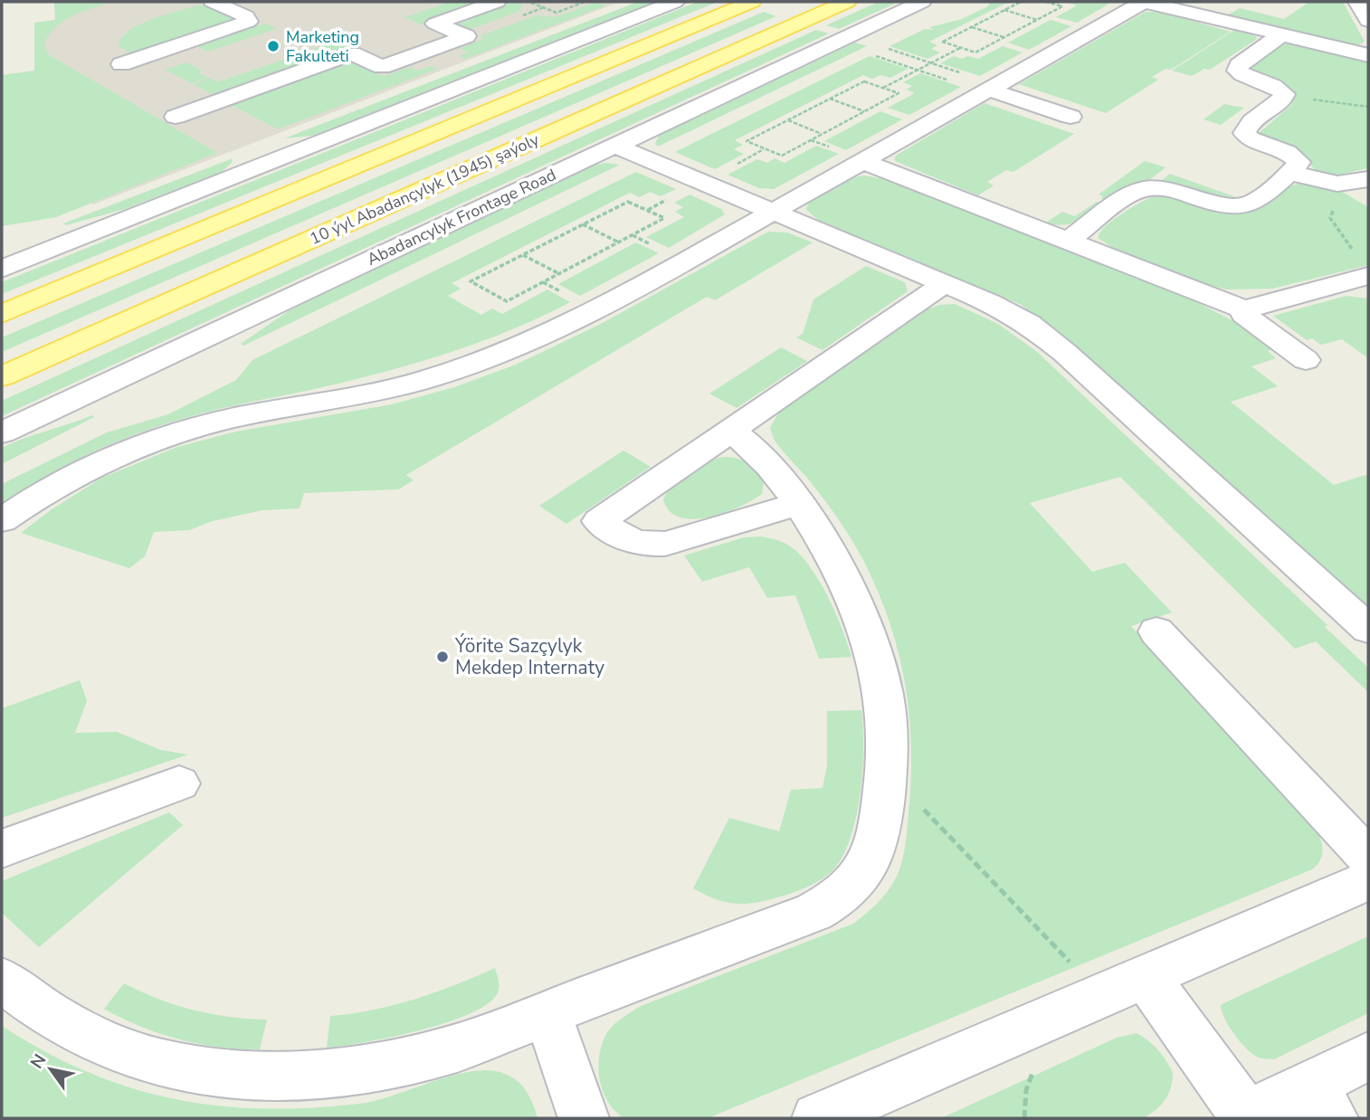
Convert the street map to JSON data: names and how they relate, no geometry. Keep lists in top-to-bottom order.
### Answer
{
  "streets": {
    "main road": ["10 ýyl Abadançylyk (1945) şaýoly"],
    "street": ["Abadancylyk Frontage Road"]
  },
  "places": ["Marketing Fakulteti", "Ýörite Sazçylyk Mekdep Internaty"],
  "north": "top left"
}
